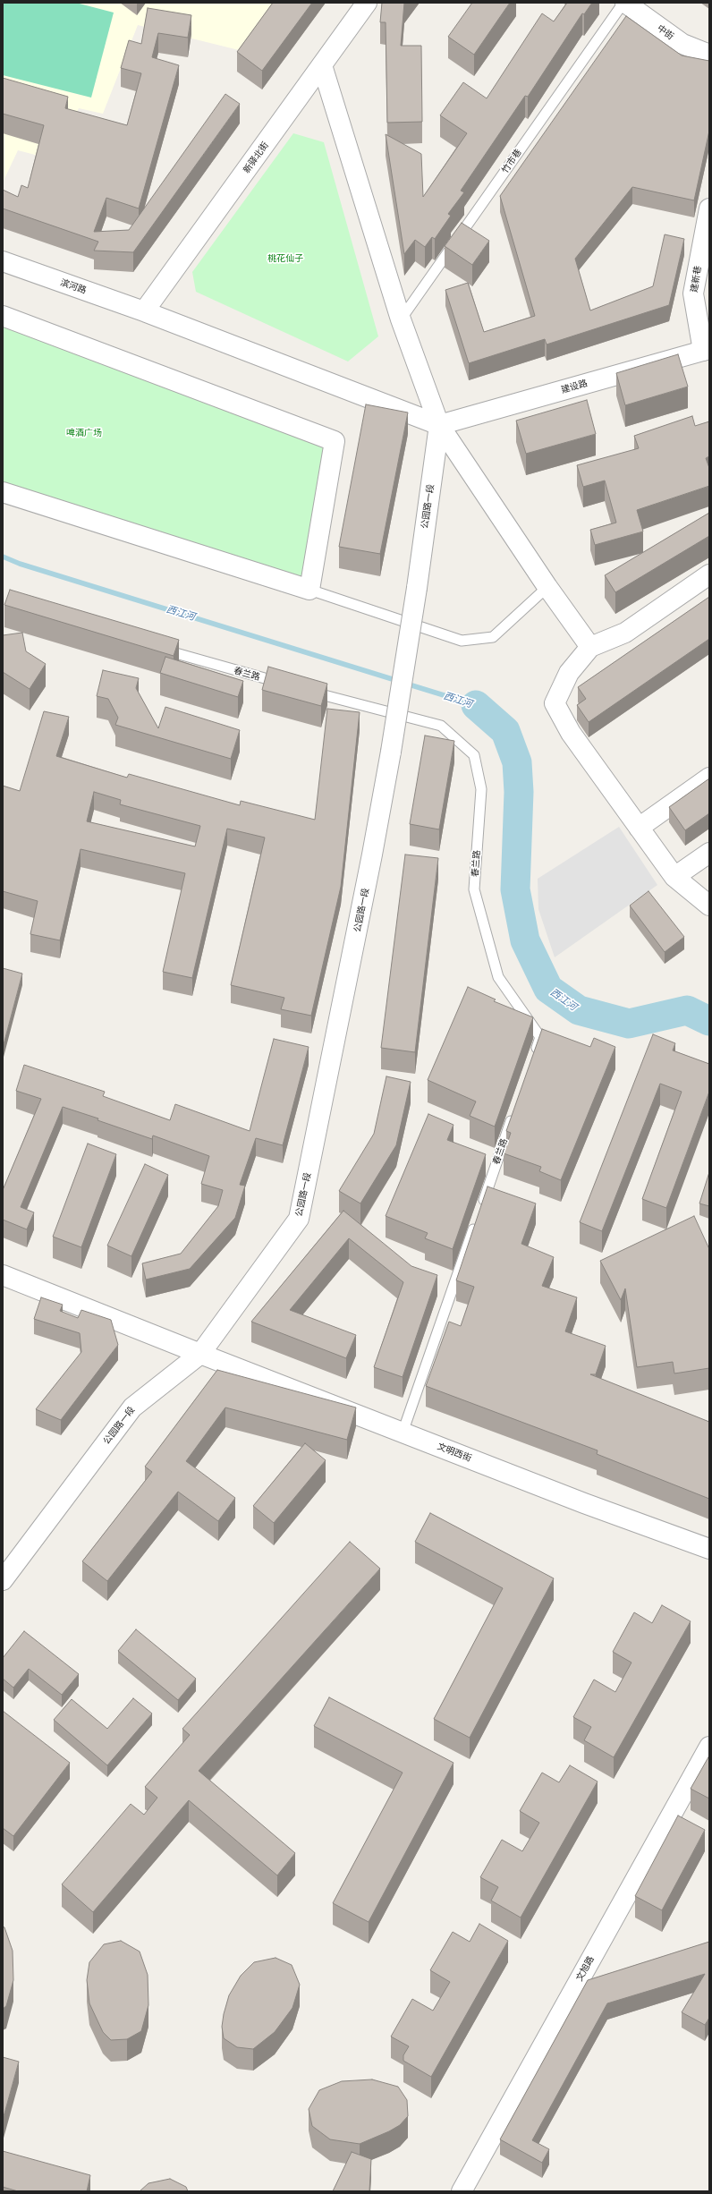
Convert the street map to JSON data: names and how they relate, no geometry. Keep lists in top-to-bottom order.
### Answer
{
  "streets": {
    "street": [
      "中街",
      "新驿北街",
      "建新巷",
      "滨河路",
      "建设路",
      "公园路一段",
      "文明西街",
      "文旭路"
    ],
    "lane": ["竹市巷", "春兰路"]
  },
  "crossings": [
    ["中街", "竹市巷"],
    ["新驿北街", "滨河路"],
    ["建新巷", "建设路"],
    ["滨河路", "建设路"],
    ["滨河路", "公园路一段"],
    ["建设路", "公园路一段"],
    ["公园路一段", "文明西街"],
    ["春兰路", "文明西街"]
  ],
  "water": ["西江河"],
  "parks": ["桃花仙子", "啤酒广场"]
}
